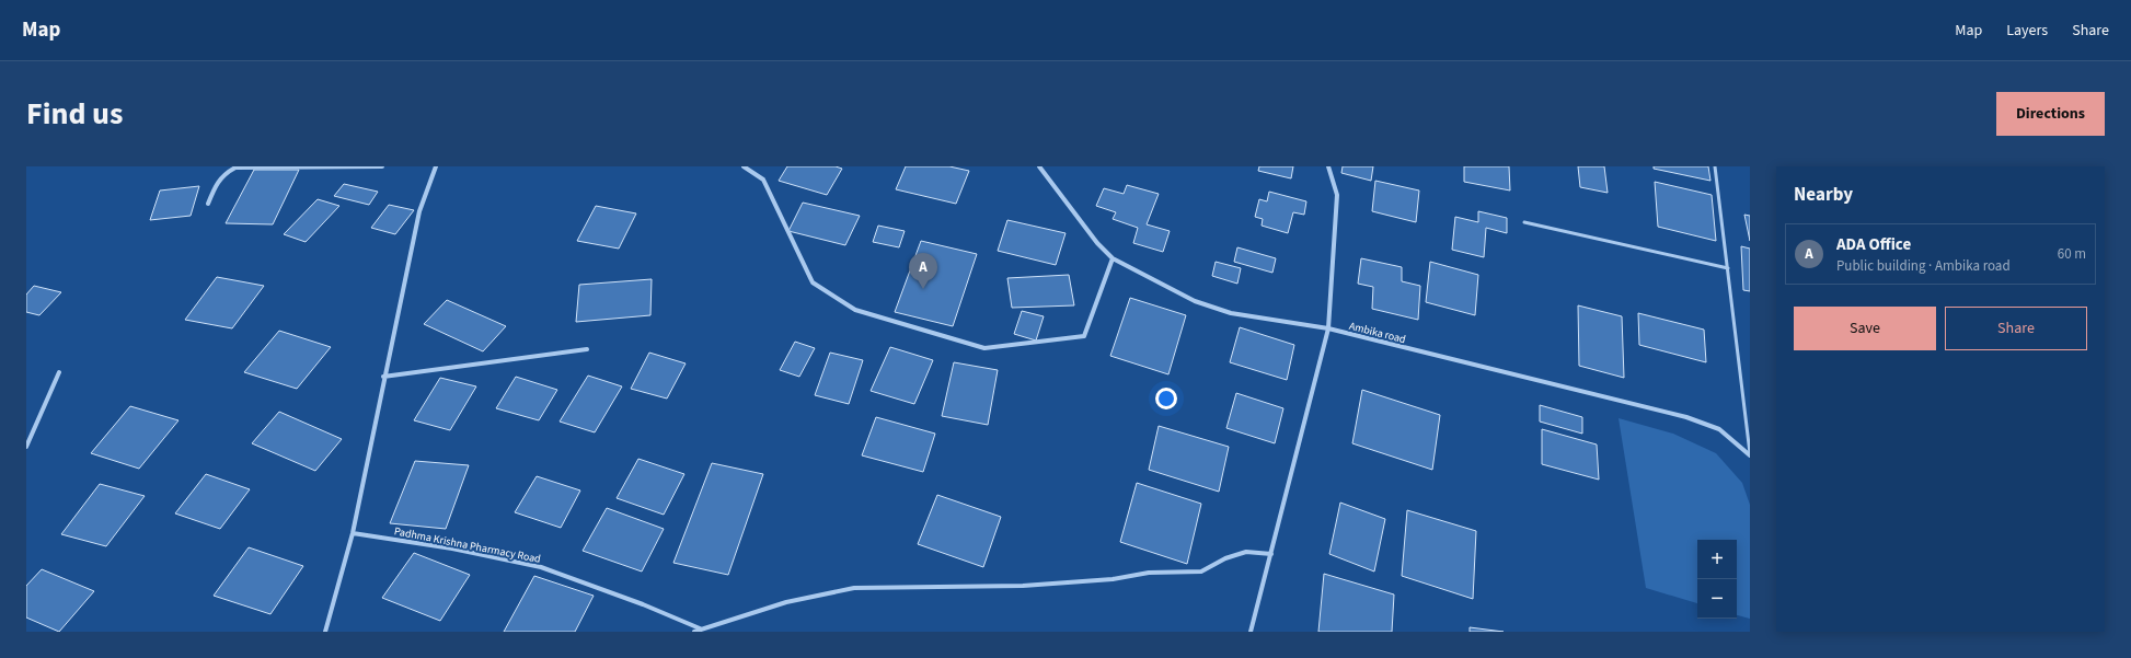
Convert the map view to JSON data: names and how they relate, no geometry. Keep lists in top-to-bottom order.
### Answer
{
  "streets": {
    "street": ["Ambika road", "Padhma Krishna Pharmacy Road"]
  },
  "page": {
    "header": "Map",
    "nav": ["Map", "Layers", "Share"],
    "title": "Find us",
    "buttons": [
      "Directions",
      ["Save", "Share"]
    ],
    "heading": "Nearby",
    "list": [
      {
        "mark": "A",
        "name": "ADA Office",
        "note": "Public building · Ambika road",
        "value": "60 m"
      }
    ],
    "pins": "A",
    "map_buttons": ["+", "−"]
  }
}
